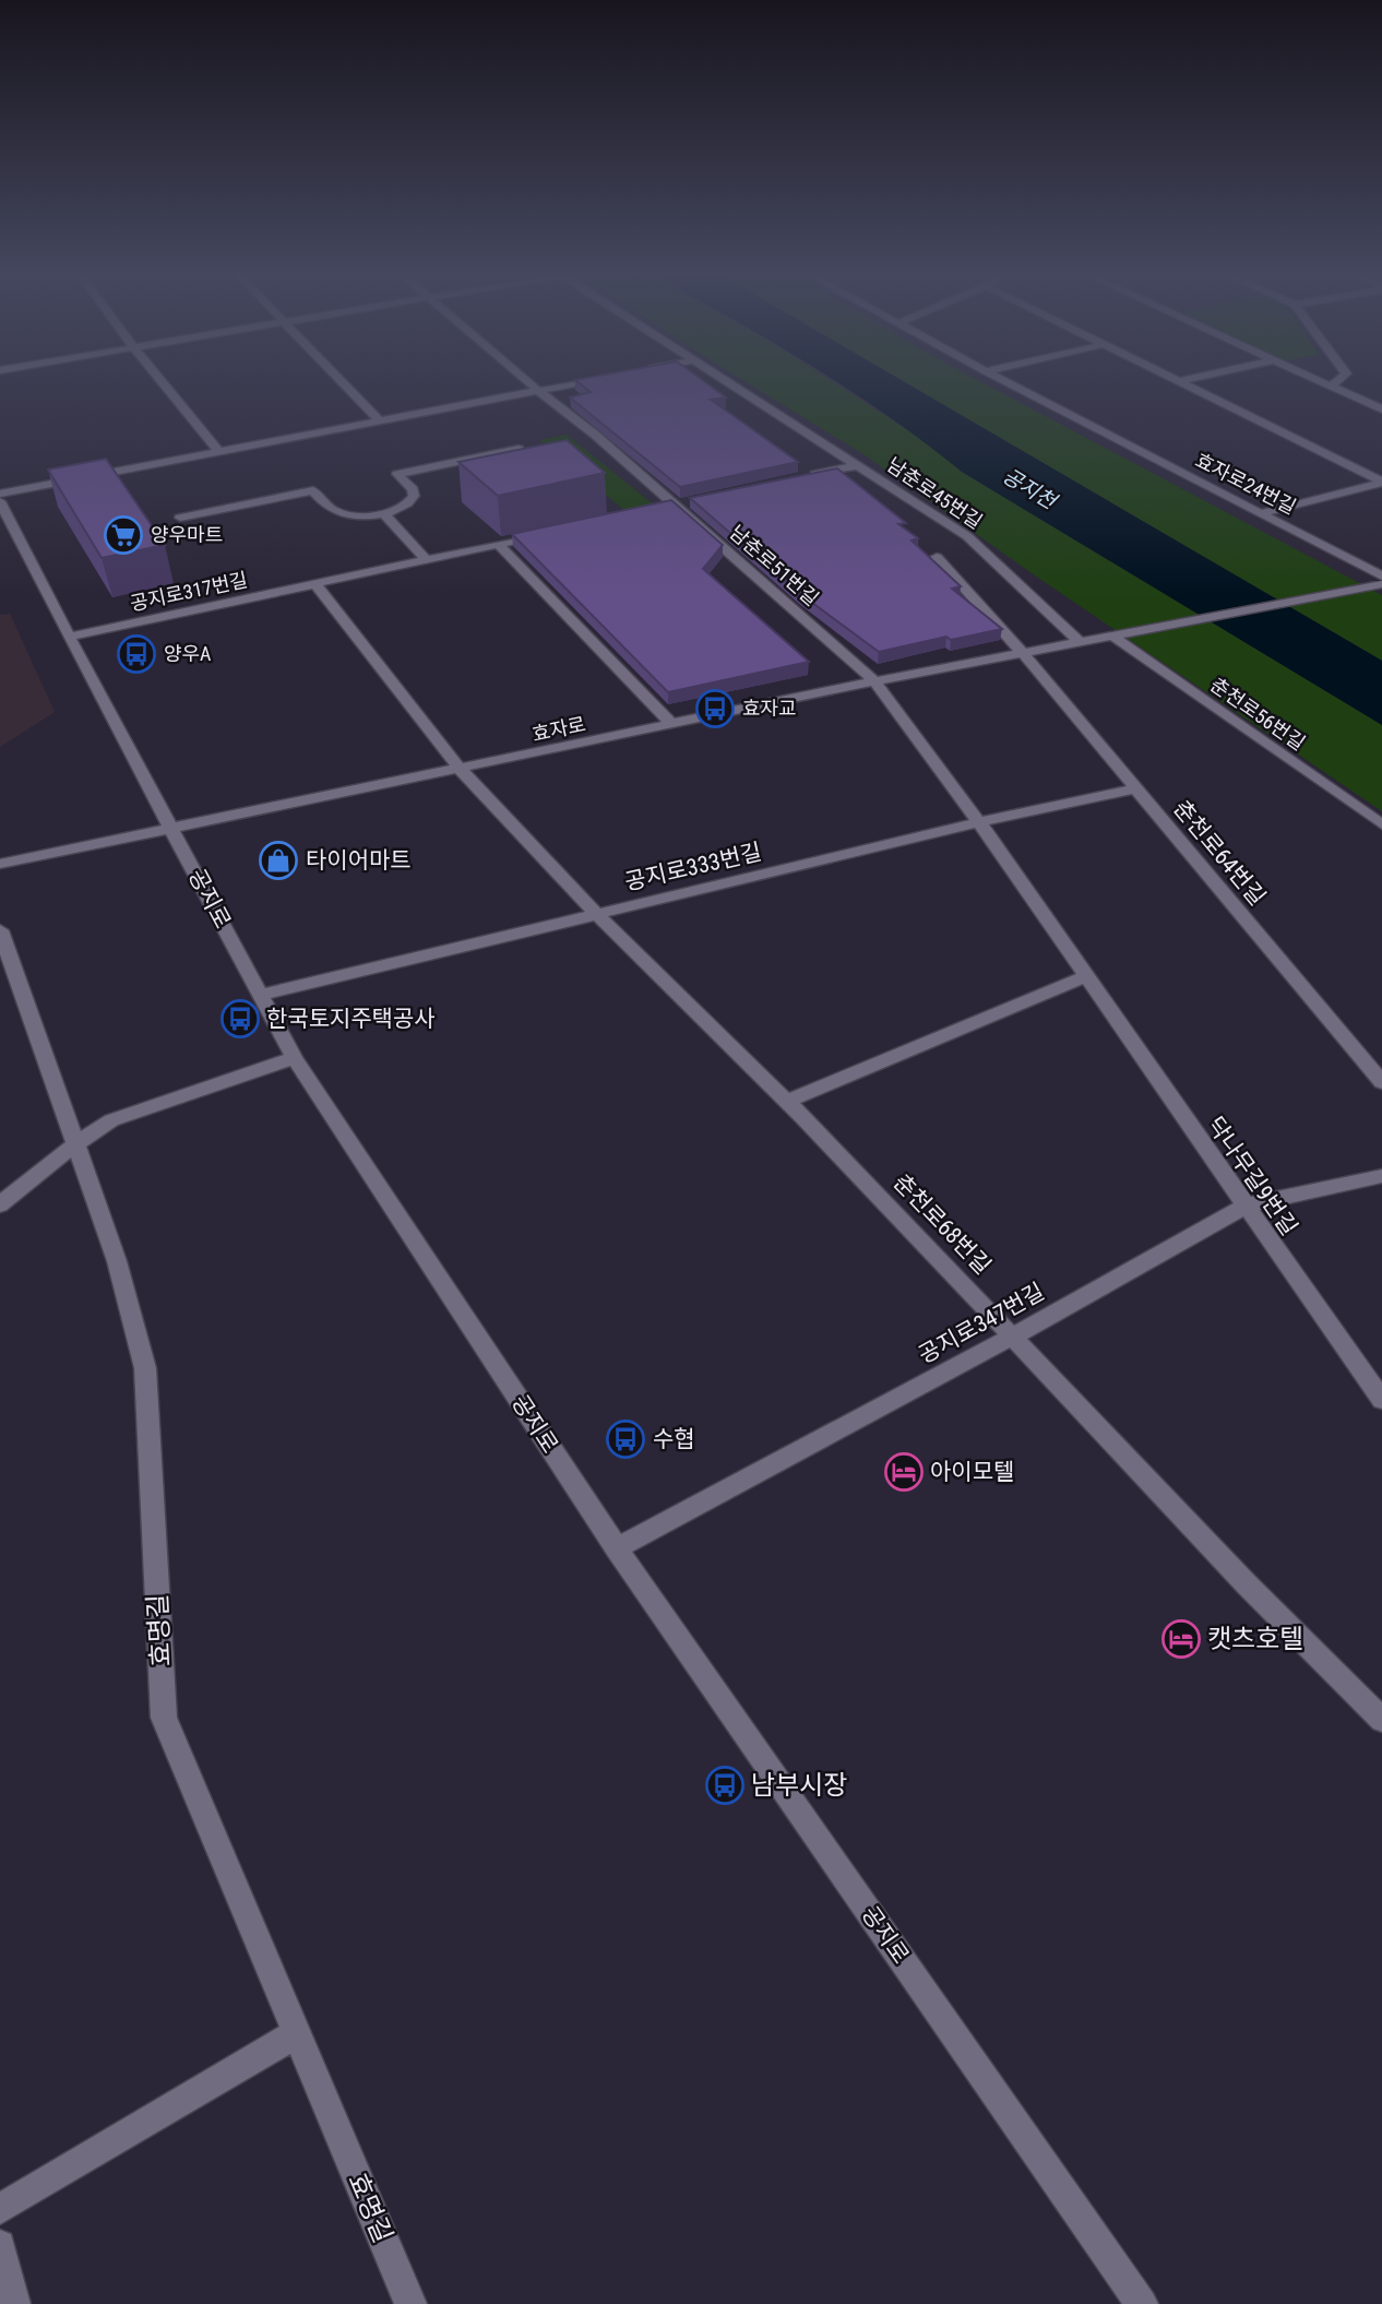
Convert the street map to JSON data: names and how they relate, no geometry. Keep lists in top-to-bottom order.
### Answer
{
  "streets": {
    "street": [
      "효자로24번길",
      "남춘로45번길",
      "남춘로51번길",
      "공지로317번길",
      "춘천로56번길",
      "효자로",
      "춘천로64번길",
      "공지로333번길",
      "공지로",
      "닥나무길9번길",
      "춘천로68번길",
      "공지로347번길",
      "효명길"
    ]
  },
  "crossings": [
    ["남춘로45번길", "효자로"],
    ["남춘로51번길", "효자로"],
    ["남춘로51번길", "닥나무길9번길"],
    ["공지로317번길", "공지로"],
    ["춘천로56번길", "효자로"],
    ["효자로", "춘천로64번길"],
    ["효자로", "공지로"],
    ["효자로", "닥나무길9번길"],
    ["효자로", "춘천로68번길"],
    ["춘천로64번길", "공지로333번길"],
    ["공지로333번길", "공지로"],
    ["공지로333번길", "닥나무길9번길"],
    ["공지로333번길", "춘천로68번길"],
    ["공지로", "공지로347번길"],
    ["닥나무길9번길", "공지로347번길"],
    ["춘천로68번길", "공지로347번길"]
  ],
  "water": ["공지천"],
  "places": {
    "supermarket": ["양우마트"],
    "bus stop": [
      "양우A",
      "효자교",
      "한국토지주택공사",
      "수협",
      "남부시장"
    ],
    "shop": ["타이어마트"],
    "hotel": ["아이모텔", "캣츠호텔"]
  }
}
